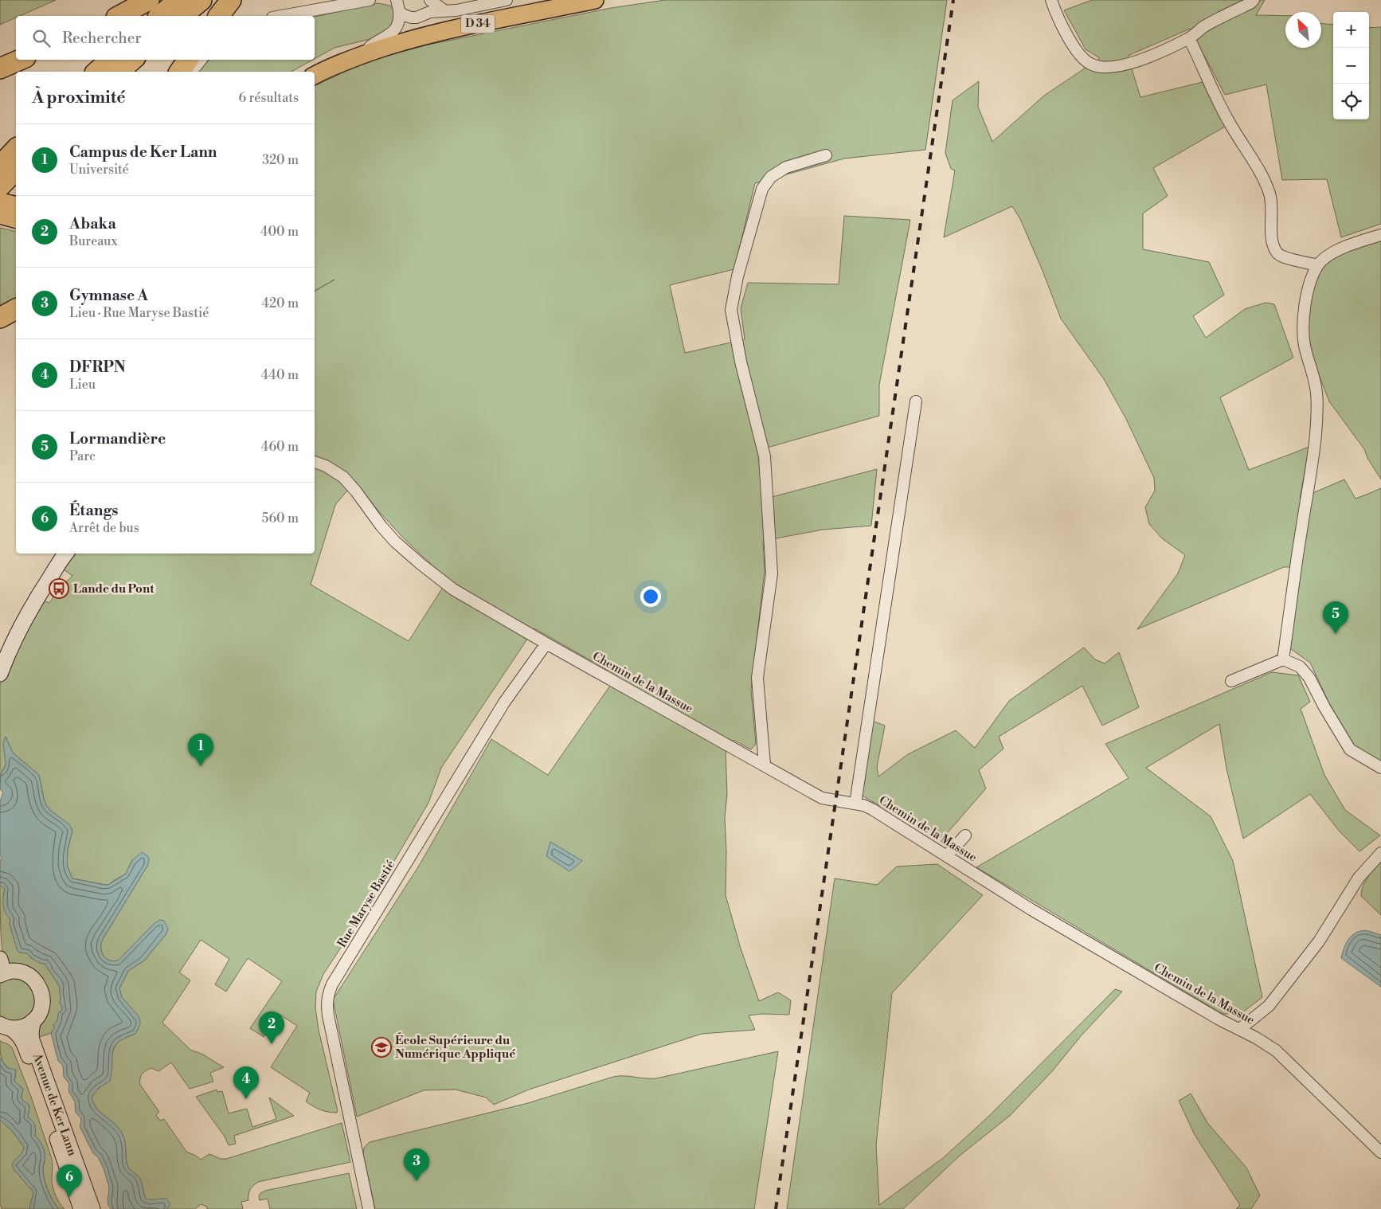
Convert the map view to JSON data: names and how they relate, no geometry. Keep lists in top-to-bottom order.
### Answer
{
  "streets": {
    "main road": ["D 34"],
    "street": ["Chemin de la Massue", "Rue Maryse Bastié", "Avenue de Ker Lann"]
  },
  "crossings": [
    ["Chemin de la Massue", "Rue Maryse Bastié"]
  ],
  "places": {
    "bus stop": ["Lande du Pont"],
    "school or university": ["École Supérieure du Numérique Appliqué"]
  },
  "north": "top left",
  "page": {
    "map_buttons": ["+", "−"],
    "search": "Rechercher",
    "heading": ["À proximité", "6 résultats"],
    "list": [
      {
        "mark": "1",
        "name": "Campus de Ker Lann",
        "note": "Université",
        "value": "320 m"
      },
      {
        "mark": "2",
        "name": "Abaka",
        "note": "Bureaux",
        "value": "400 m"
      },
      {
        "mark": "3",
        "name": "Gymnase A",
        "note": "Lieu · Rue Maryse Bastié",
        "value": "420 m"
      },
      {
        "mark": "4",
        "name": "DFRPN",
        "note": "Lieu",
        "value": "440 m"
      },
      {
        "mark": "5",
        "name": "Lormandière",
        "note": "Parc",
        "value": "460 m"
      },
      {
        "mark": "6",
        "name": "Étangs",
        "note": "Arrêt de bus",
        "value": "560 m"
      }
    ],
    "pins": [
      "5",
      "1",
      "2",
      "4",
      "3",
      "6"
    ]
  }
}
